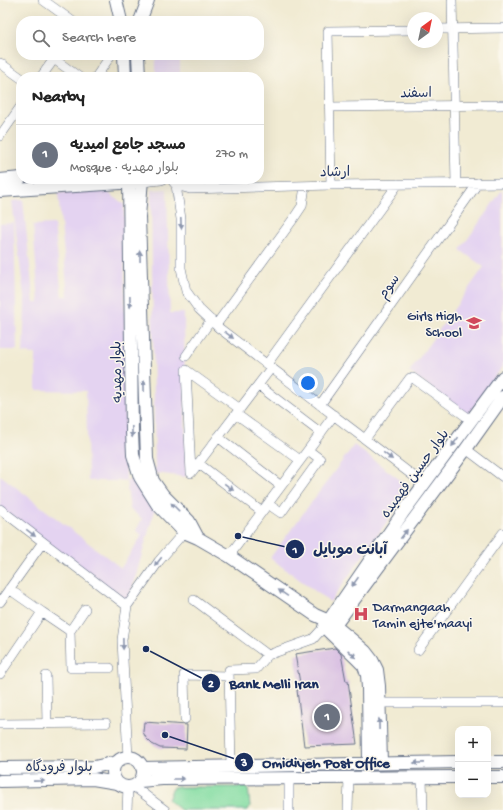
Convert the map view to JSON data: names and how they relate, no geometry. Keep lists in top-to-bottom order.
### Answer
{
  "streets": {
    "street": [
      "اسفند",
      "ارشاد",
      "سوم",
      "بلوار مهدیه",
      "بلوار حسین فهمیده",
      "بلوار فرودگاه"
    ]
  },
  "crossings": [
    ["ارشاد", "سوم"],
    ["بلوار مهدیه", "بلوار حسین فهمیده"]
  ],
  "places": {
    "school or university": ["Girls High School"],
    "other": ["آبانت موبایل", "Bank Melli Iran", "Omidiyeh Post Office"],
    "hospital": ["Darmangaah Tamin ejte'maayi"]
  },
  "north": "top right",
  "page": {
    "search": "Search here",
    "heading": "Nearby",
    "list": [
      {
        "mark": "1",
        "name": "مسجد جامع امیدیه",
        "note": "Mosque · بلوار مهدیه",
        "value": "270 m"
      }
    ],
    "pins": "1",
    "map_buttons": ["+", "−"]
  }
}
